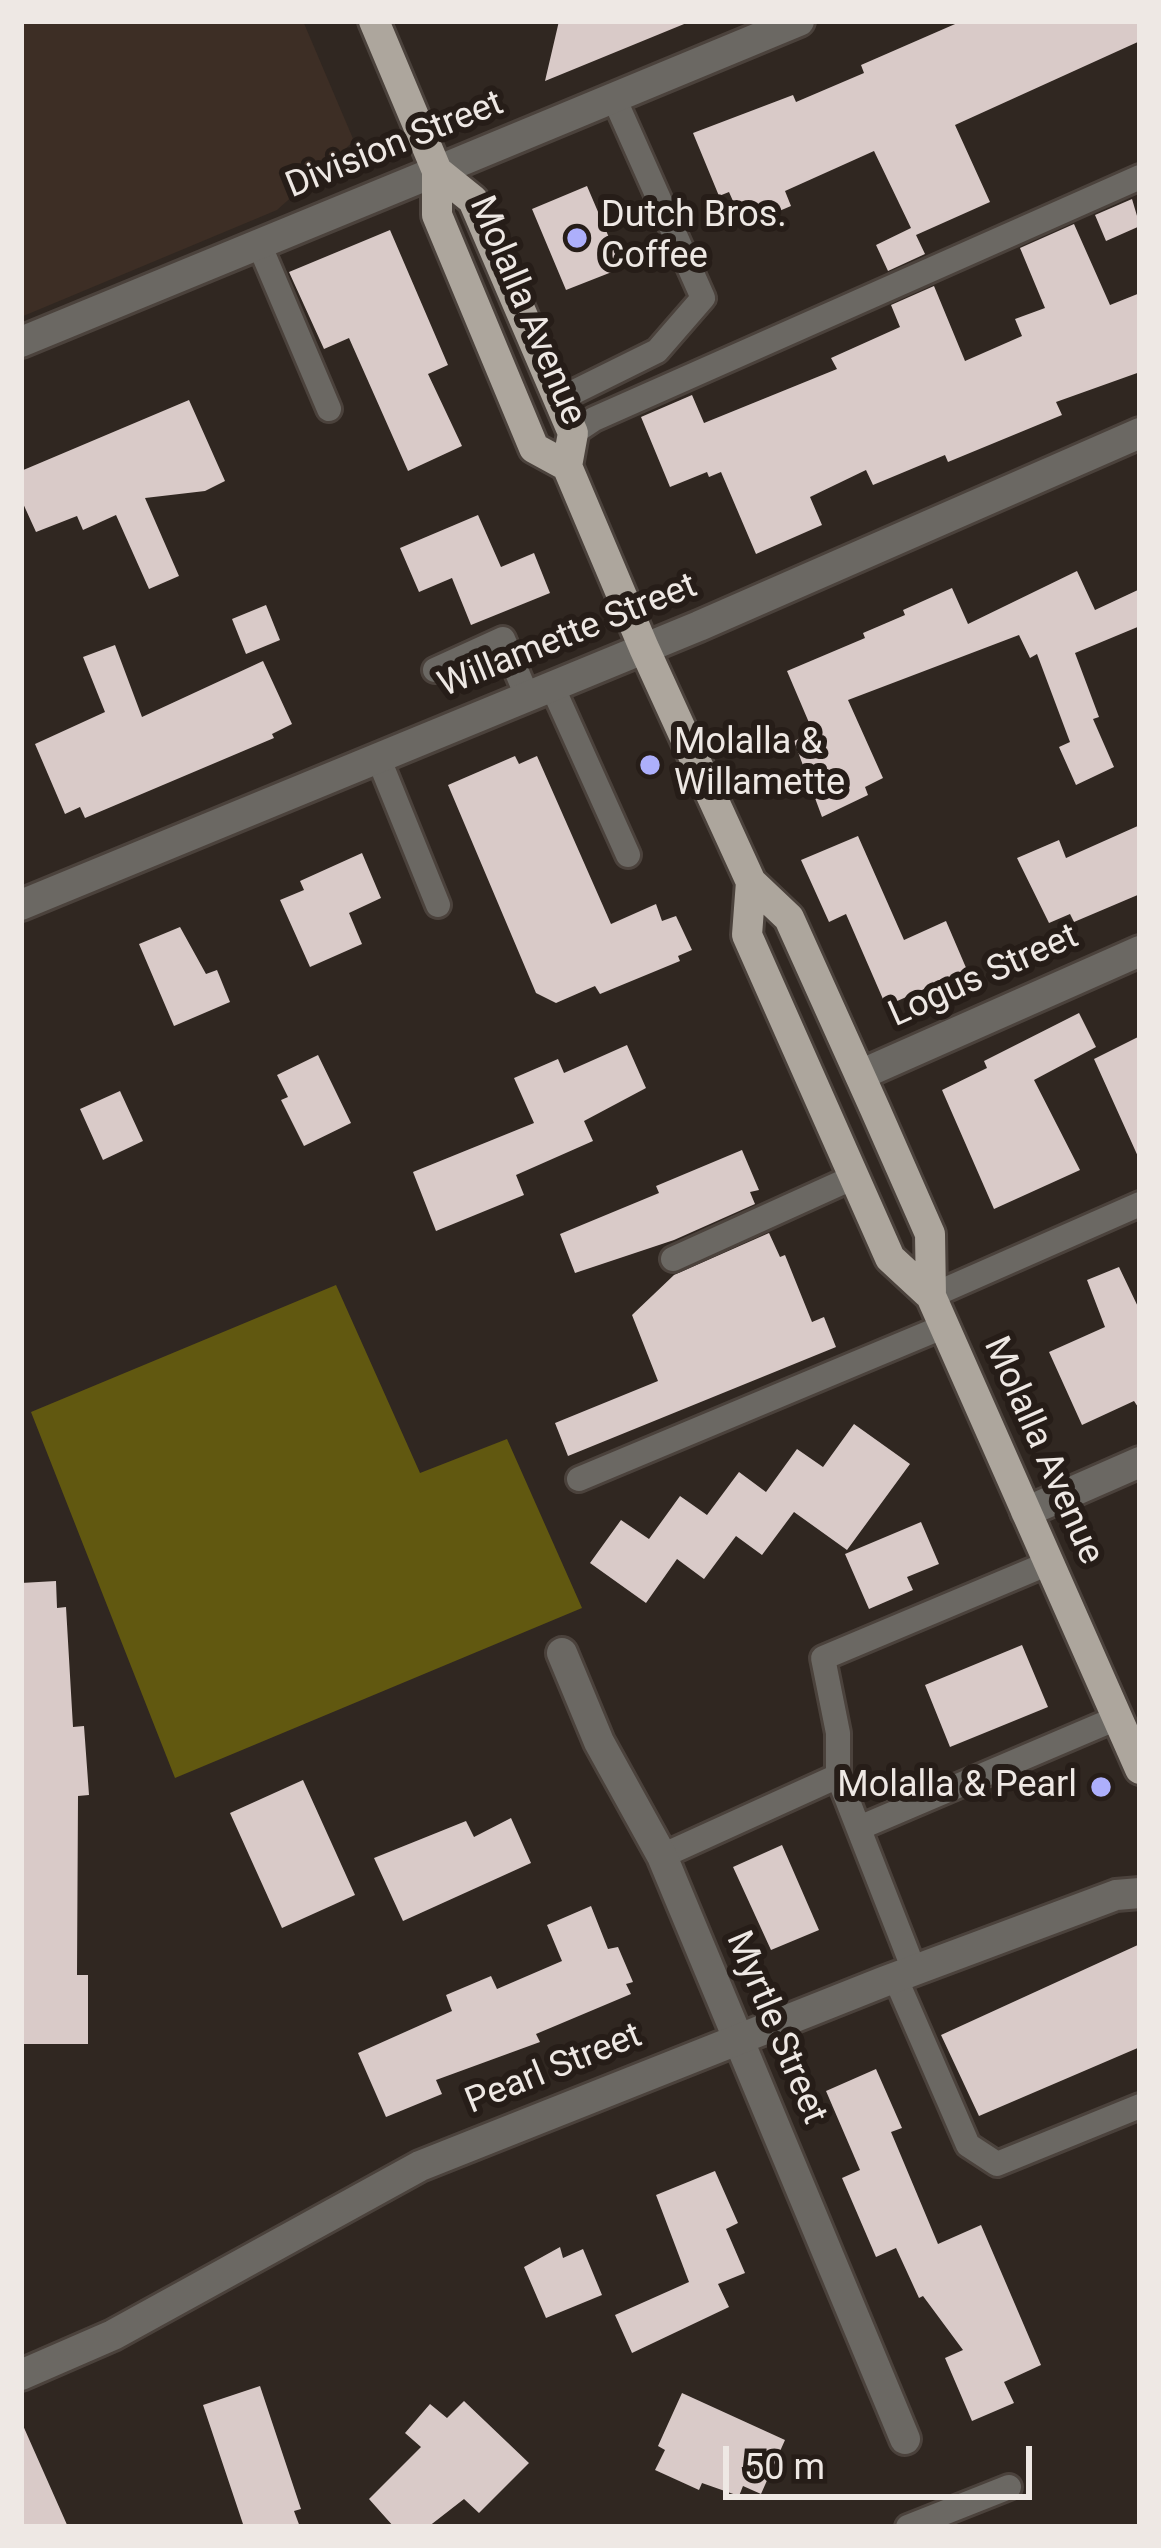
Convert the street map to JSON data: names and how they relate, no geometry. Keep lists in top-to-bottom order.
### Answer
{
  "streets": {
    "main road": ["Molalla Avenue"],
    "street": [
      "Division Street",
      "Willamette Street",
      "Logus Street",
      "Myrtle Street",
      "Pearl Street"
    ]
  },
  "crossings": [
    ["Division Street", "Molalla Avenue"],
    ["Molalla Avenue", "Willamette Street"],
    ["Molalla Avenue", "Logus Street"],
    ["Myrtle Street", "Pearl Street"]
  ],
  "places": ["Dutch Bros. Coffee", "Molalla & Willamette", "Molalla & Pearl"],
  "scale_bar": "50 m"
}
